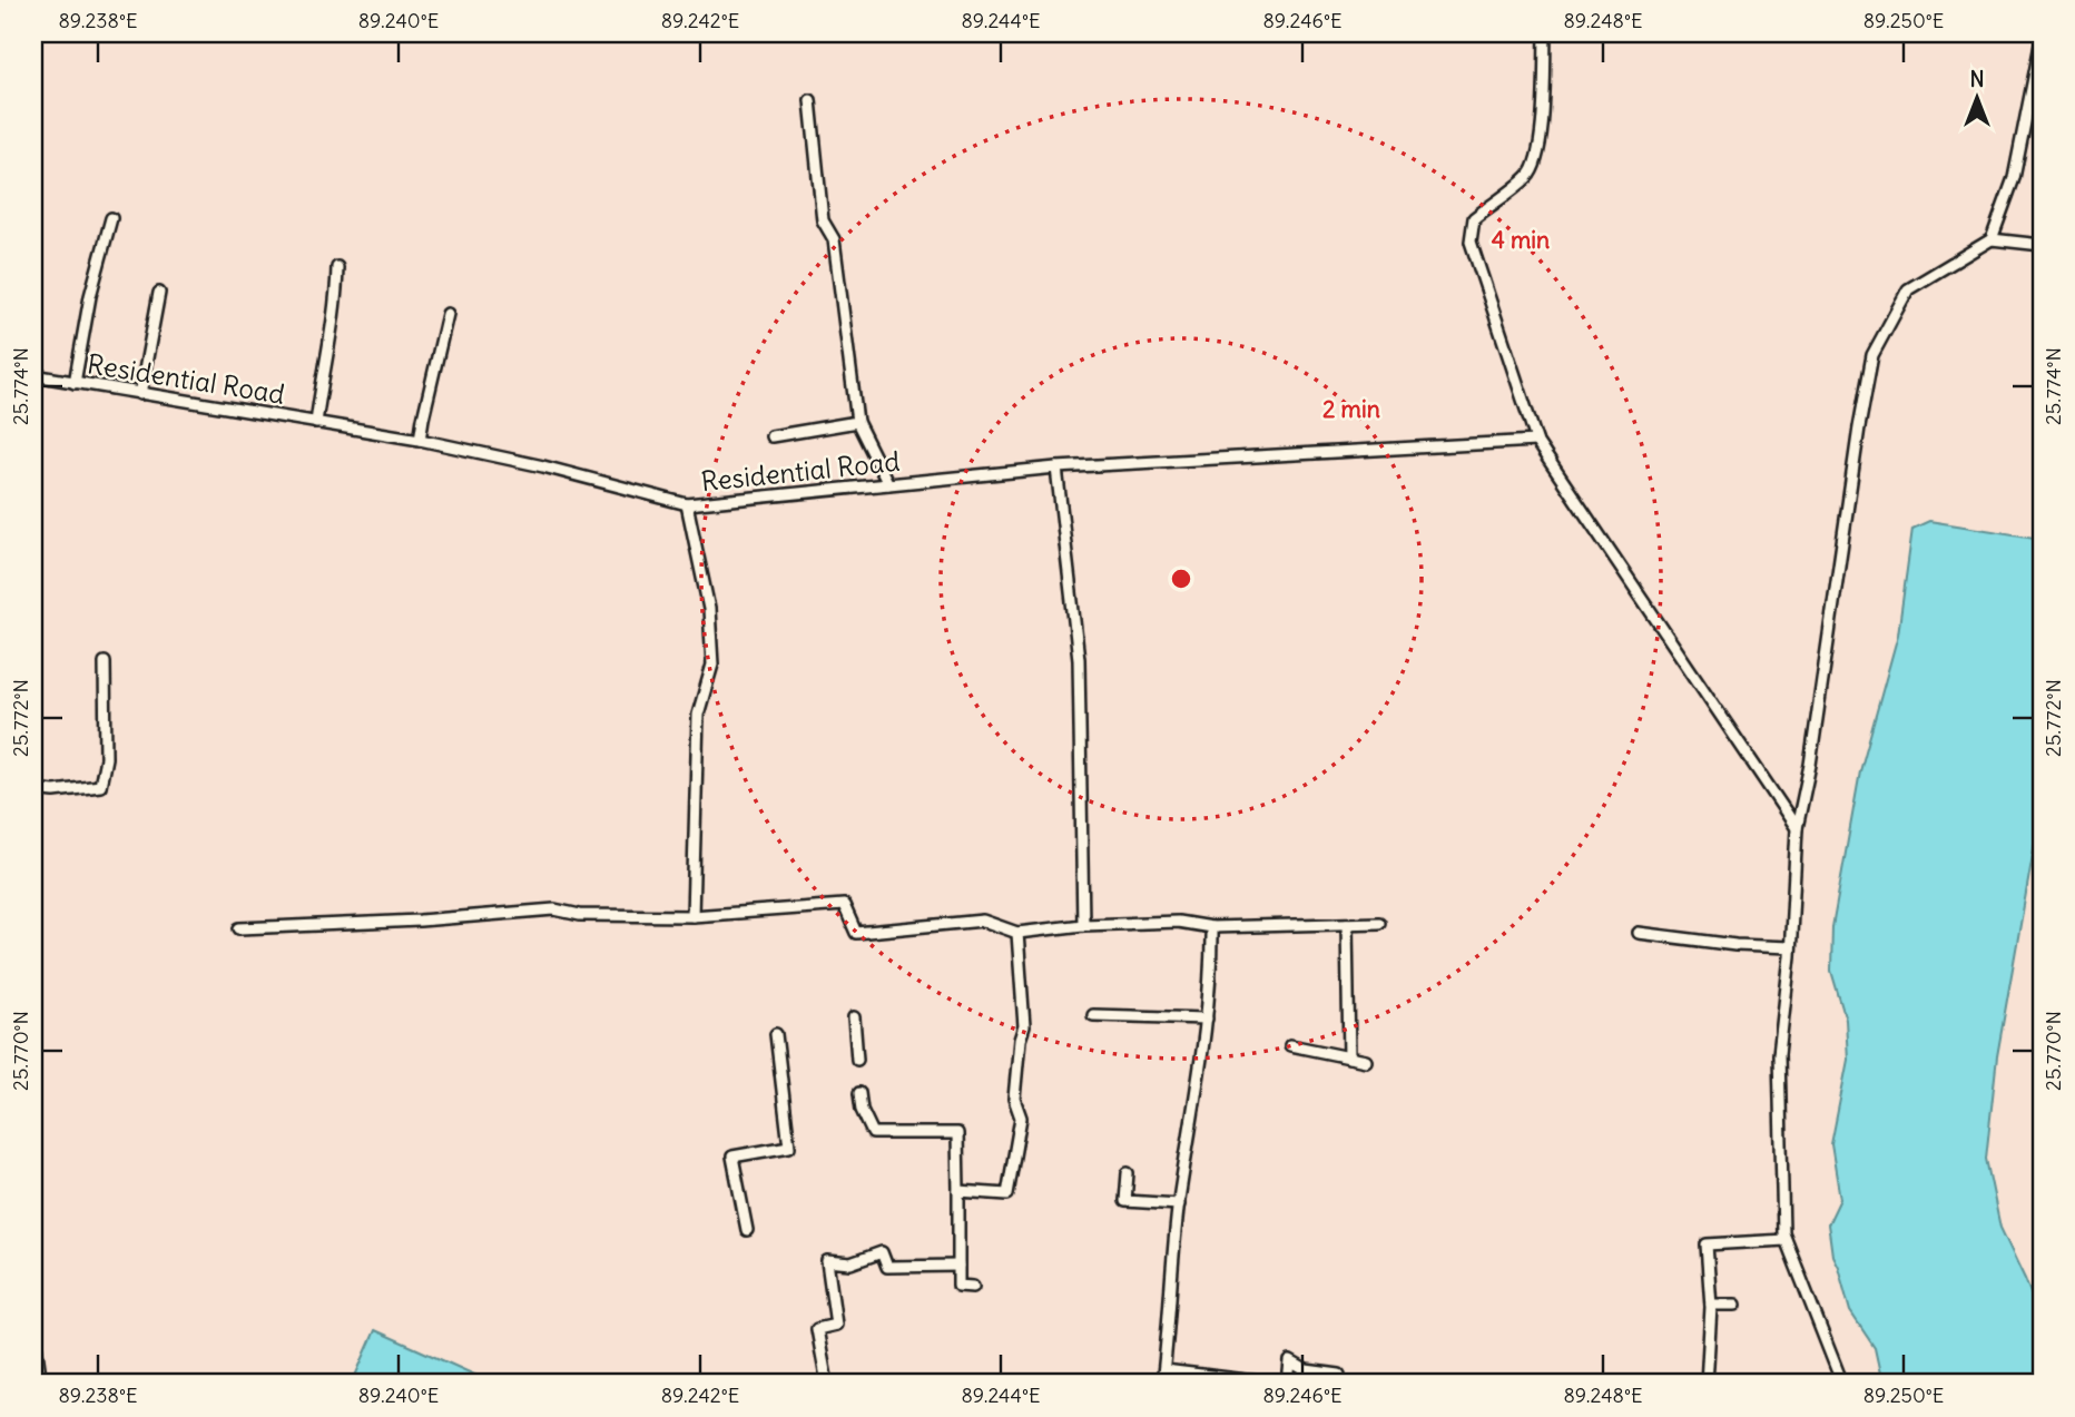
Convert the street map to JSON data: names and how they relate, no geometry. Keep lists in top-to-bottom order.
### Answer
{
  "streets": {
    "street": ["Residential Road"]
  },
  "north": "top",
  "coordinates": [
    "89.238°E",
    "89.240°E",
    "89.242°E",
    "89.244°E",
    "89.246°E",
    "89.248°E",
    "89.250°E",
    "25.774°N",
    "25.772°N",
    "25.770°N"
  ],
  "rings": ["4 min", "2 min"]
}
